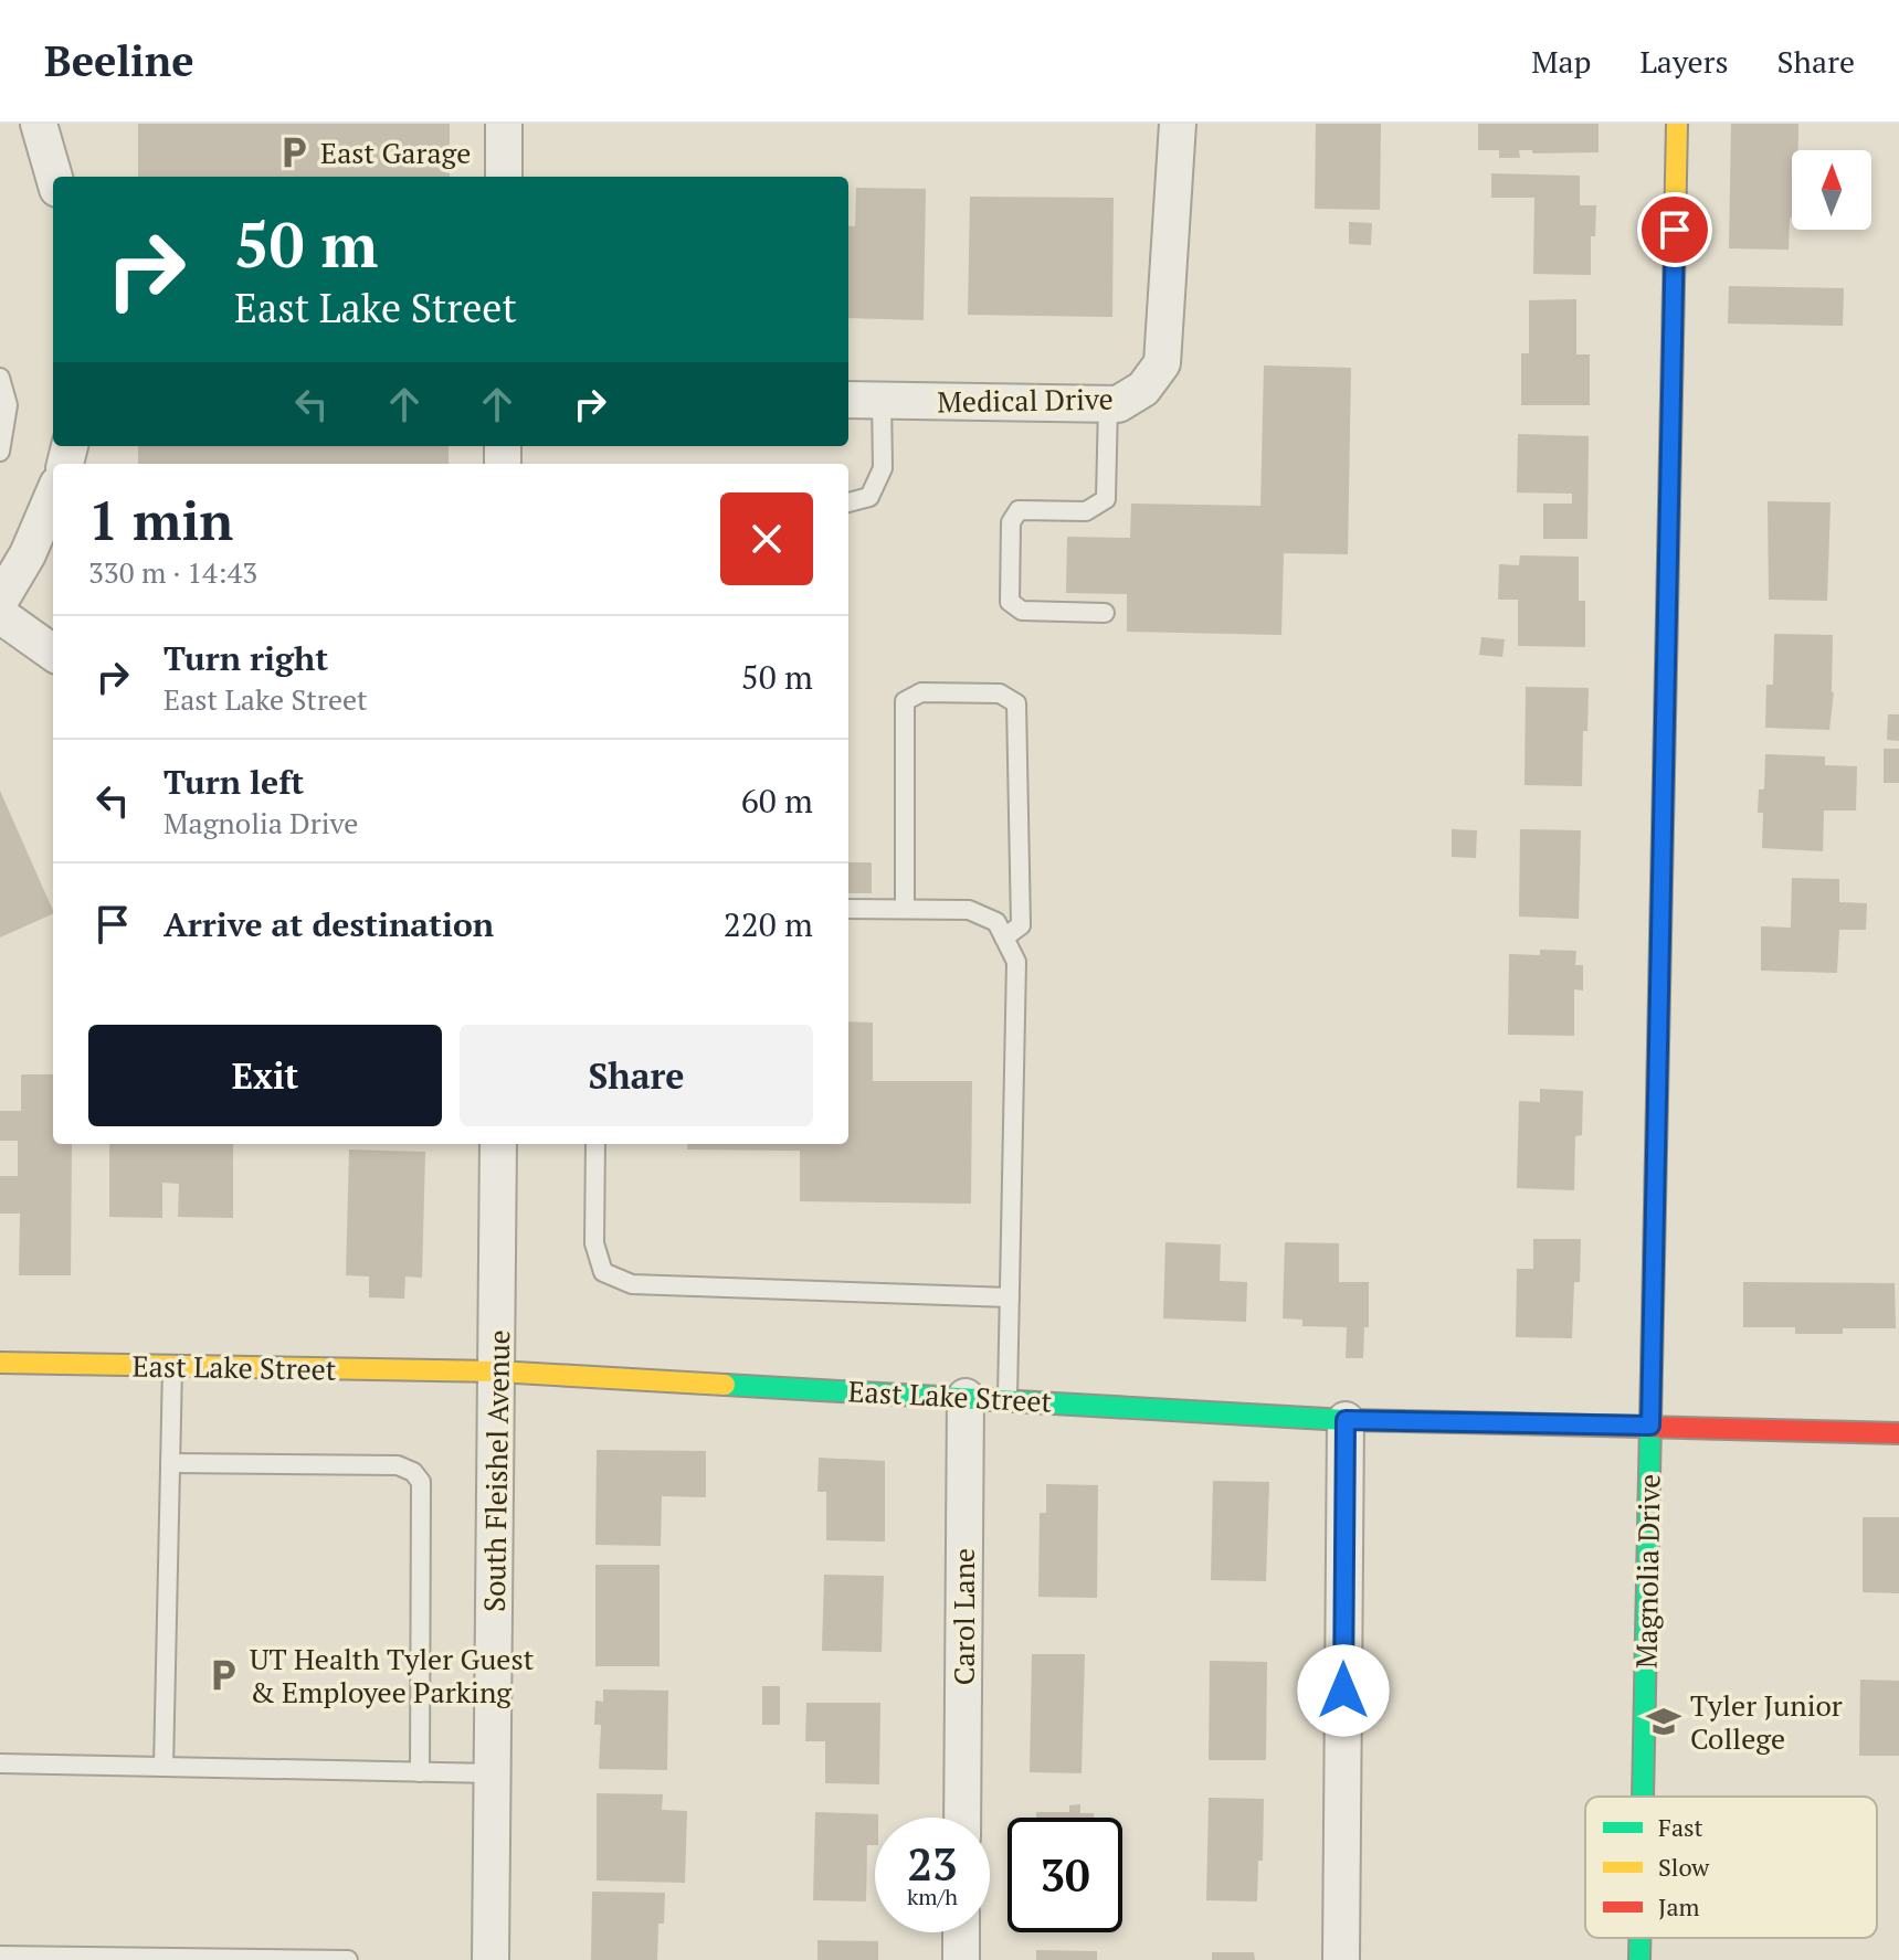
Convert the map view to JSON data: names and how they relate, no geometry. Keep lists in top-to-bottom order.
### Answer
{
  "streets": {
    "street": [
      "Medical Drive",
      "East Lake Street",
      "South Fleishel Avenue",
      "Magnolia Drive",
      "Carol Lane"
    ]
  },
  "crossings": [
    ["East Lake Street", "South Fleishel Avenue"],
    ["East Lake Street", "Magnolia Drive"],
    ["East Lake Street", "Carol Lane"]
  ],
  "places": {
    "parking": ["East Garage", "UT Health Tyler Guest & Employee Parking"],
    "school or university": ["Tyler Junior College"]
  },
  "legend": ["Fast", "Slow", "Jam"],
  "north": "top",
  "page": {
    "header": "Beeline",
    "nav": ["Map", "Layers", "Share"],
    "turn": ["50 m", "East Lake Street"],
    "heading": ["1 min", "330 m · 14:43"],
    "list": [
      {
        "name": "Turn right",
        "note": "East Lake Street",
        "value": "50 m"
      },
      {
        "name": "Turn left",
        "note": "Magnolia Drive",
        "value": "60 m"
      },
      {
        "name": "Arrive at destination",
        "value": "220 m"
      }
    ],
    "buttons": ["Exit", "Share"],
    "speed": "23 km/h",
    "limit": "30"
  }
}
